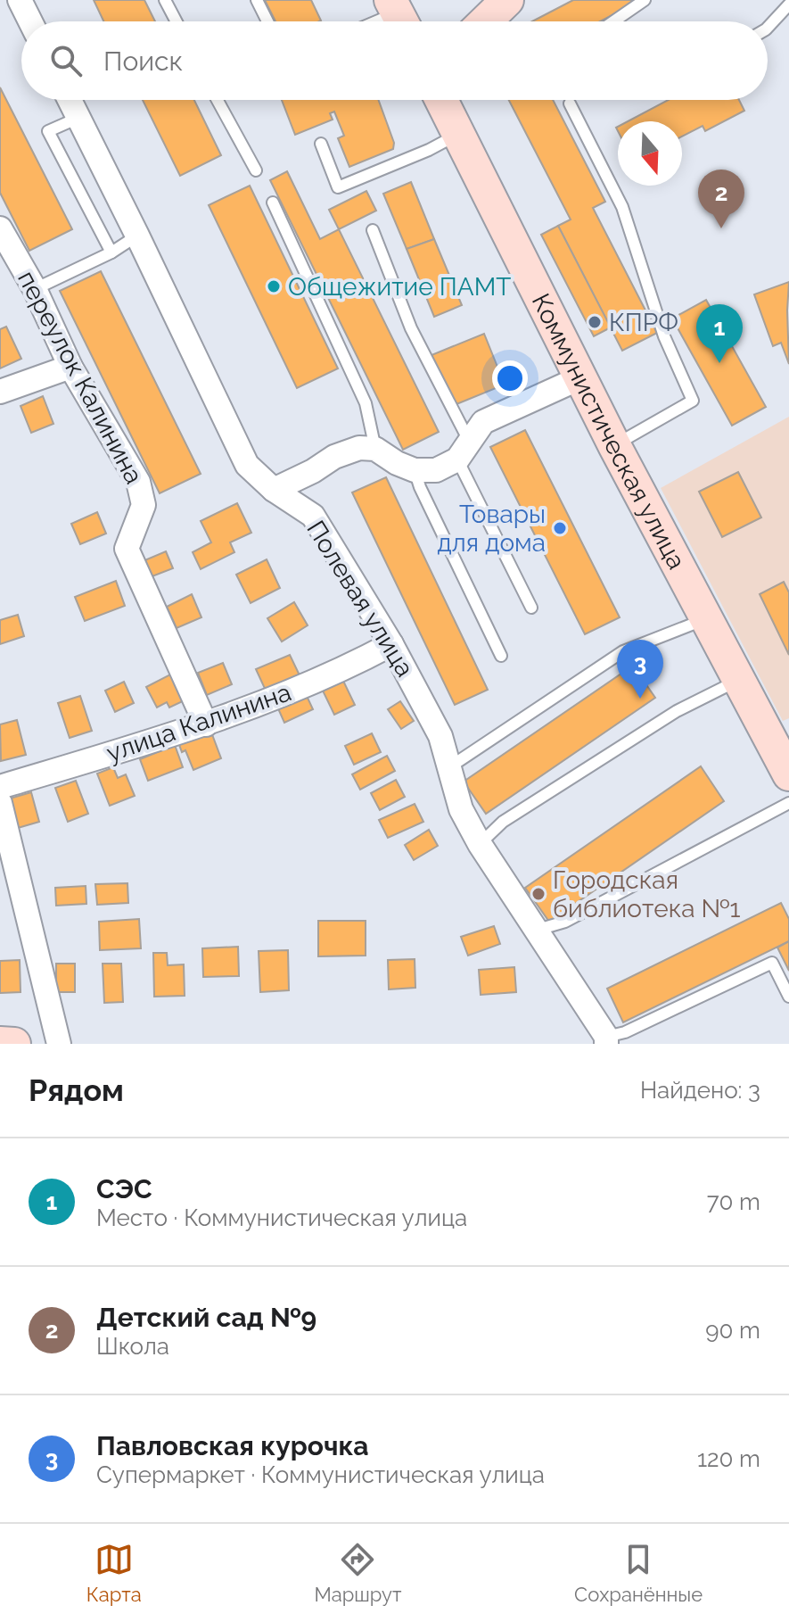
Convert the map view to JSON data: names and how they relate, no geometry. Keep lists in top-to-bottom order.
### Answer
{
  "streets": {
    "main road": ["Коммунистическая улица"],
    "street": ["переулок Калинина", "Полевая улица", "улица Калинина"]
  },
  "crossings": [
    ["переулок Калинина", "улица Калинина"],
    ["Полевая улица", "улица Калинина"]
  ],
  "places": [
    "Общежитие ПАМТ",
    "КПРФ",
    "Товары для дома",
    "Городская библиотека №1"
  ],
  "north": "bottom",
  "page": {
    "search": "Поиск",
    "pins": ["2", "1", "3"],
    "heading": ["Рядом", "Найдено: 3"],
    "list": [
      {
        "mark": "1",
        "name": "СЭС",
        "note": "Место · Коммунистическая улица",
        "value": "70 m"
      },
      {
        "mark": "2",
        "name": "Детский сад №9",
        "note": "Школа",
        "value": "90 m"
      },
      {
        "mark": "3",
        "name": "Павловская курочка",
        "note": "Супермаркет · Коммунистическая улица",
        "value": "120 m"
      }
    ],
    "nav": ["Карта", "Маршрут", "Сохранённые"]
  }
}
